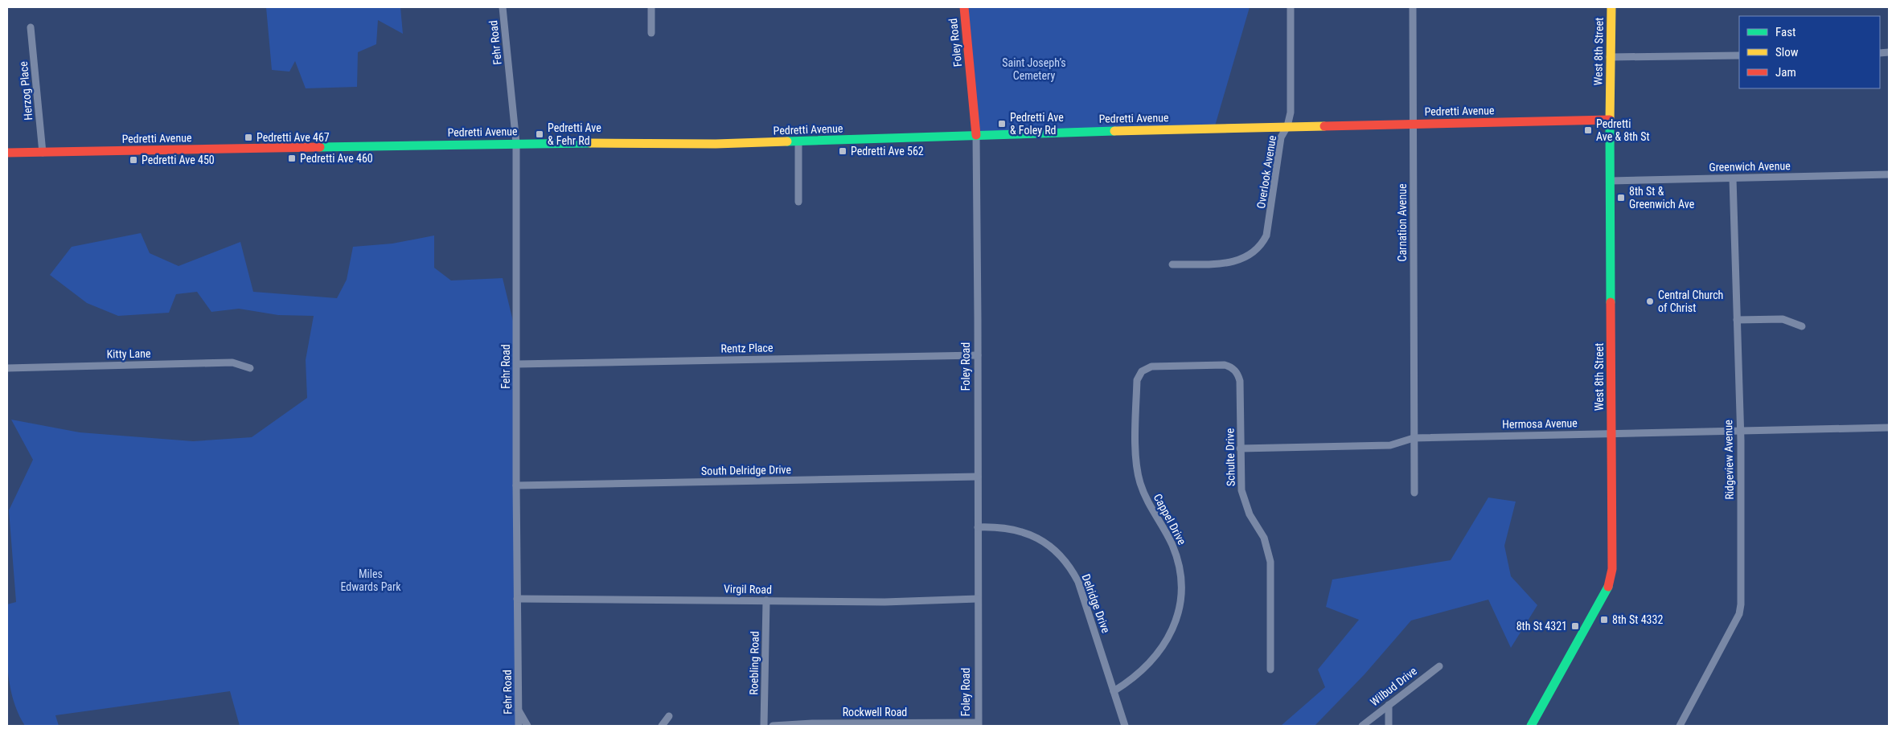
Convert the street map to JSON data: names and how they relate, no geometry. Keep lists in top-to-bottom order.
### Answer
{
  "streets": {
    "street": [
      "Fehr Road",
      "Foley Road",
      "West 8th Street",
      "Herzog Place",
      "Pedretti Avenue",
      "Greenwich Avenue",
      "Overlook Avenue",
      "Carnation Avenue",
      "Rentz Place",
      "Kitty Lane",
      "Hermosa Avenue",
      "Schulte Drive",
      "Ridgeview Avenue",
      "South Delridge Drive",
      "Cappel Drive",
      "Virgil Road",
      "Delridge Drive",
      "Roebling Road",
      "Wilbud Drive",
      "Rockwell Road"
    ]
  },
  "crossings": [
    ["Fehr Road", "Pedretti Avenue"],
    ["Fehr Road", "Rentz Place"],
    ["Fehr Road", "South Delridge Drive"],
    ["Fehr Road", "Virgil Road"],
    ["Foley Road", "Pedretti Avenue"],
    ["Foley Road", "Rentz Place"],
    ["Foley Road", "South Delridge Drive"],
    ["Foley Road", "Virgil Road"],
    ["Foley Road", "Delridge Drive"],
    ["Foley Road", "Rockwell Road"],
    ["West 8th Street", "Pedretti Avenue"],
    ["West 8th Street", "Greenwich Avenue"],
    ["West 8th Street", "Hermosa Avenue"],
    ["Herzog Place", "Pedretti Avenue"],
    ["Pedretti Avenue", "Overlook Avenue"],
    ["Pedretti Avenue", "Carnation Avenue"],
    ["Greenwich Avenue", "Ridgeview Avenue"],
    ["Carnation Avenue", "Hermosa Avenue"],
    ["Hermosa Avenue", "Schulte Drive"],
    ["Hermosa Avenue", "Ridgeview Avenue"],
    ["Schulte Drive", "Cappel Drive"],
    ["Cappel Drive", "Delridge Drive"],
    ["Virgil Road", "Roebling Road"]
  ],
  "parks": ["Saint Joseph’s Cemetery", "Miles Edwards Park"],
  "places": {
    "transit": [
      "Pedretti Ave & Foley Rd",
      "Pedretti Ave & 8th St",
      "Pedretti Ave & Fehr Rd",
      "Pedretti Ave 467",
      "Pedretti Ave 562",
      "Pedretti Ave 460",
      "Pedretti Ave 450",
      "8th St & Greenwich Ave",
      "8th St 4332",
      "8th St 4321"
    ],
    "other": ["Central Church of Christ"]
  },
  "legend": ["Fast", "Slow", "Jam"]
}
